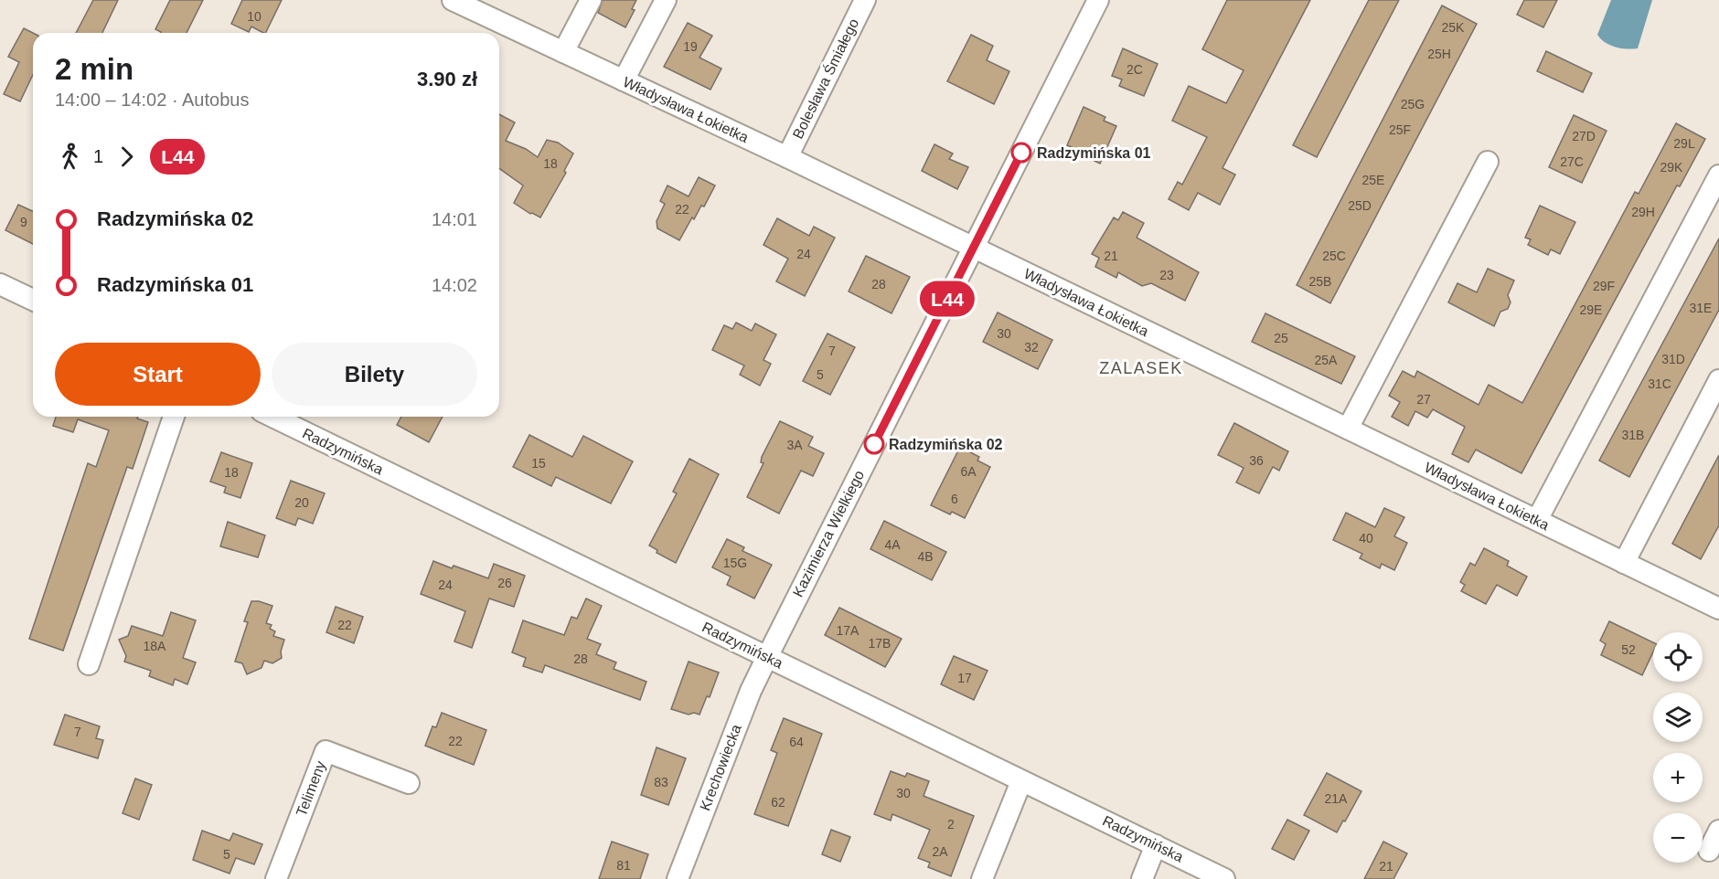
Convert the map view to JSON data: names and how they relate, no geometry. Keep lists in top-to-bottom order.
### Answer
{
  "streets": {
    "street": [
      "Bolesława Śmiałego",
      "Władysława Łokietka",
      "Radzymińska",
      "Kazimierza Wielkiego",
      "Krechowiecka",
      "Telimeny"
    ]
  },
  "crossings": [
    ["Bolesława Śmiałego", "Władysława Łokietka"],
    ["Władysława Łokietka", "Kazimierza Wielkiego"],
    ["Radzymińska", "Kazimierza Wielkiego"],
    ["Radzymińska", "Krechowiecka"],
    ["Kazimierza Wielkiego", "Krechowiecka"]
  ],
  "districts": ["ZALASEK"],
  "places": ["Radzymińska 01", "Radzymińska 02"],
  "lines": ["bus line L44"],
  "house_numbers": [
    "10",
    "25K",
    "19",
    "25H",
    "2C",
    "25G",
    "25F",
    "27D",
    "29L",
    "27C",
    "18",
    "29K",
    "25E",
    "25D",
    "22",
    "29H",
    "9",
    "24",
    "21",
    "25C",
    "23",
    "25B",
    "28",
    "29F",
    "31E",
    "29E",
    "30",
    "25",
    "32",
    "7",
    "31D",
    "25A",
    "5",
    "31C",
    "27",
    "31B",
    "3A",
    "36",
    "15",
    "6A",
    "18",
    "6",
    "20",
    "40",
    "4A",
    "4B",
    "15G",
    "26",
    "24",
    "22",
    "17A",
    "17B",
    "18A",
    "52",
    "28",
    "17",
    "7",
    "22",
    "64",
    "83",
    "30",
    "21A",
    "62",
    "2",
    "2A",
    "5",
    "81",
    "21"
  ],
  "page": {
    "on_map": "L44",
    "heading": ["2 min", "14:00 – 14:02 · Autobus", "3.90 zł"],
    "legs": ["1", "L44"],
    "list": [
      {
        "name": "Radzymińska 02",
        "value": "14:01"
      },
      {
        "name": "Radzymińska 01",
        "value": "14:02"
      }
    ],
    "buttons": ["Start", "Bilety"],
    "map_buttons": ["+", "−"]
  }
}
